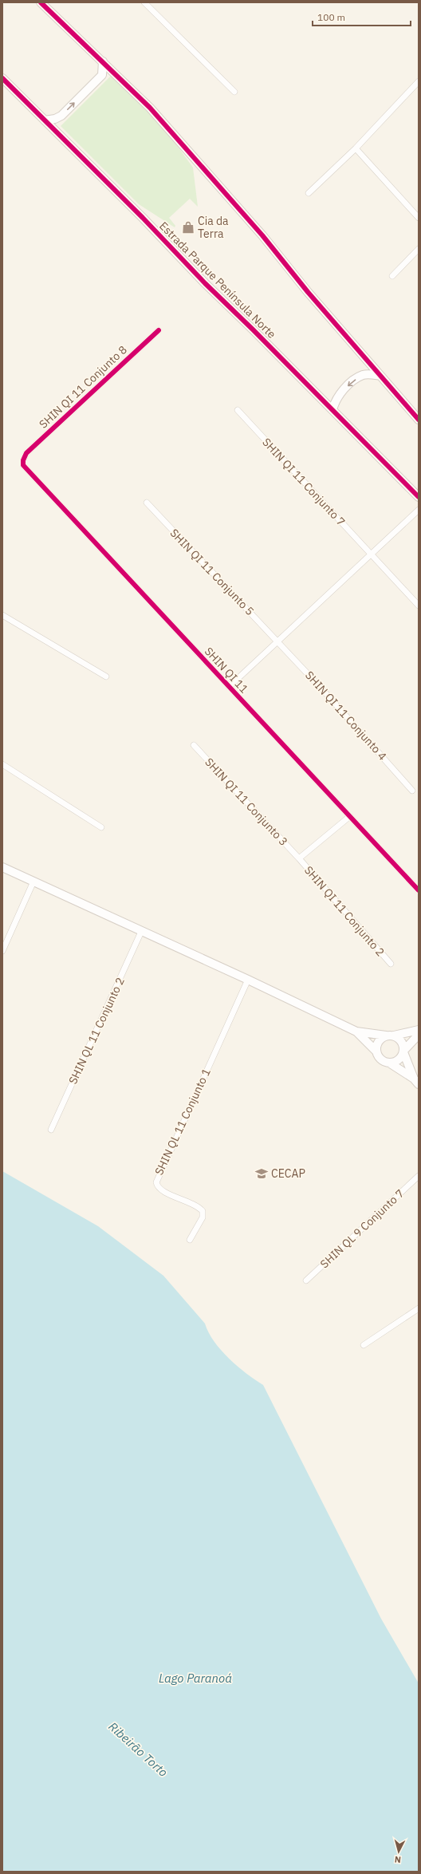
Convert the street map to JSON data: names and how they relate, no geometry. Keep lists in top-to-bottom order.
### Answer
{
  "streets": {
    "main road": ["Estrada Parque Península Norte"],
    "street": [
      "SHIN QI 11 Conjunto 8",
      "SHIN QI 11 Conjunto 7",
      "SHIN QI 11 Conjunto 5",
      "SHIN QI 11",
      "SHIN QI 11 Conjunto 4",
      "SHIN QI 11 Conjunto 3",
      "SHIN QI 11 Conjunto 2",
      "SHIN QL 11 Conjunto 2",
      "SHIN QL 11 Conjunto 1",
      "SHIN QL 9 Conjunto 7"
    ]
  },
  "crossings": [
    ["SHIN QI 11 Conjunto 8", "SHIN QI 11"],
    ["SHIN QI 11 Conjunto 7", "SHIN QI 11"],
    ["SHIN QI 11 Conjunto 5", "SHIN QI 11"],
    ["SHIN QI 11 Conjunto 5", "SHIN QI 11 Conjunto 4"],
    ["SHIN QI 11", "SHIN QI 11 Conjunto 4"],
    ["SHIN QI 11 Conjunto 3", "SHIN QI 11 Conjunto 2"]
  ],
  "water": ["Lago Paranoá", "Ribeirão Torto"],
  "places": {
    "shop": ["Cia da Terra"],
    "school or university": ["CECAP"]
  },
  "scale_bar": "100 m",
  "north": "bottom"
}
